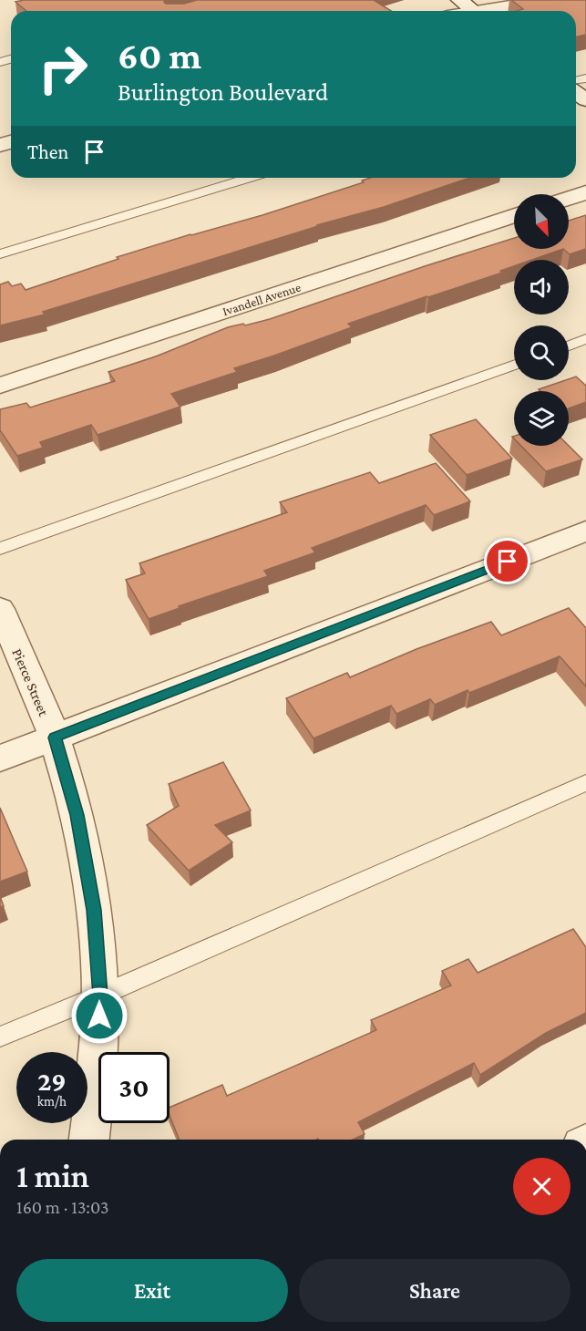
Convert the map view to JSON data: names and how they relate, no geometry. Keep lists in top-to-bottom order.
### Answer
{
  "streets": {
    "street": ["Ivandell Avenue", "Pierce Street"]
  },
  "north": "bottom right",
  "page": {
    "turn": ["60 m", "Burlington Boulevard"],
    "then": "Then",
    "speed": "29 km/h",
    "limit": "30",
    "heading": ["1 min", "160 m · 13:03"],
    "buttons": ["Exit", "Share"]
  }
}
